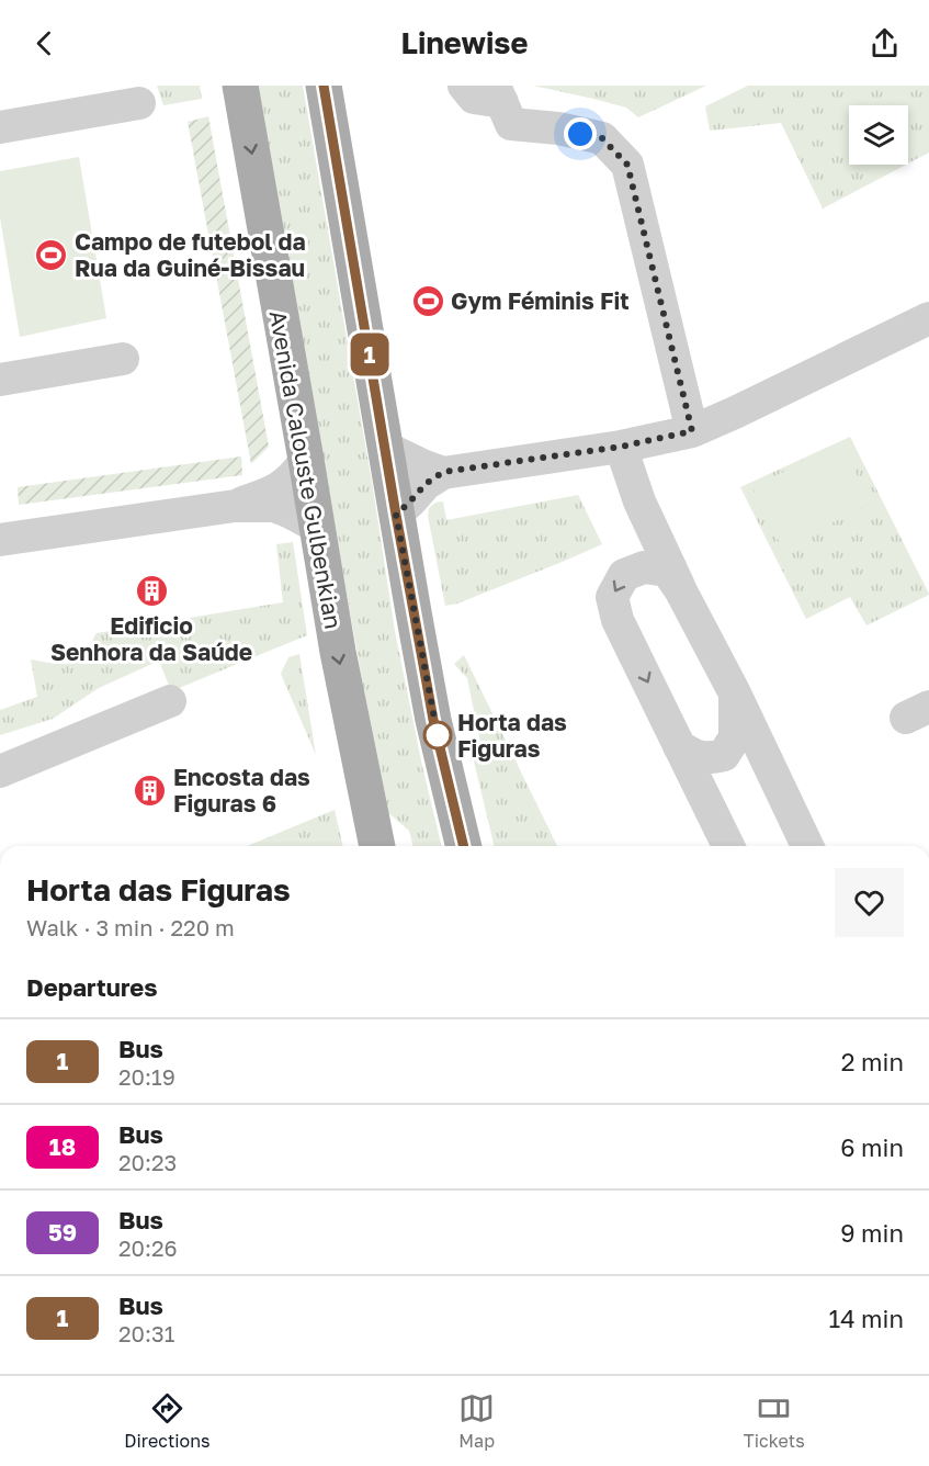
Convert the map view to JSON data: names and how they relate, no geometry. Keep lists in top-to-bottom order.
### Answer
{
  "streets": {
    "main road": ["Avenida Calouste Gulbenkian"]
  },
  "places": {
    "sports": ["Campo de futebol da Rua da Guiné-Bissau", "Gym Féminis Fit"],
    "building": ["Edificio Senhora da Saúde", "Encosta das Figuras 6"],
    "other": ["Horta das Figuras"]
  },
  "lines": ["bus line 1"],
  "page": {
    "header": "Linewise",
    "on_map": "1",
    "heading": [
      ["Horta das Figuras", "Walk · 3 min · 220 m"],
      "Departures"
    ],
    "list": [
      {
        "mark": "1",
        "name": "Bus",
        "note": "20:19",
        "value": "2 min"
      },
      {
        "mark": "18",
        "name": "Bus",
        "note": "20:23",
        "value": "6 min"
      },
      {
        "mark": "59",
        "name": "Bus",
        "note": "20:26",
        "value": "9 min"
      },
      {
        "mark": "1",
        "name": "Bus",
        "note": "20:31",
        "value": "14 min"
      }
    ],
    "tabs": ["Directions", "Map", "Tickets"]
  }
}
